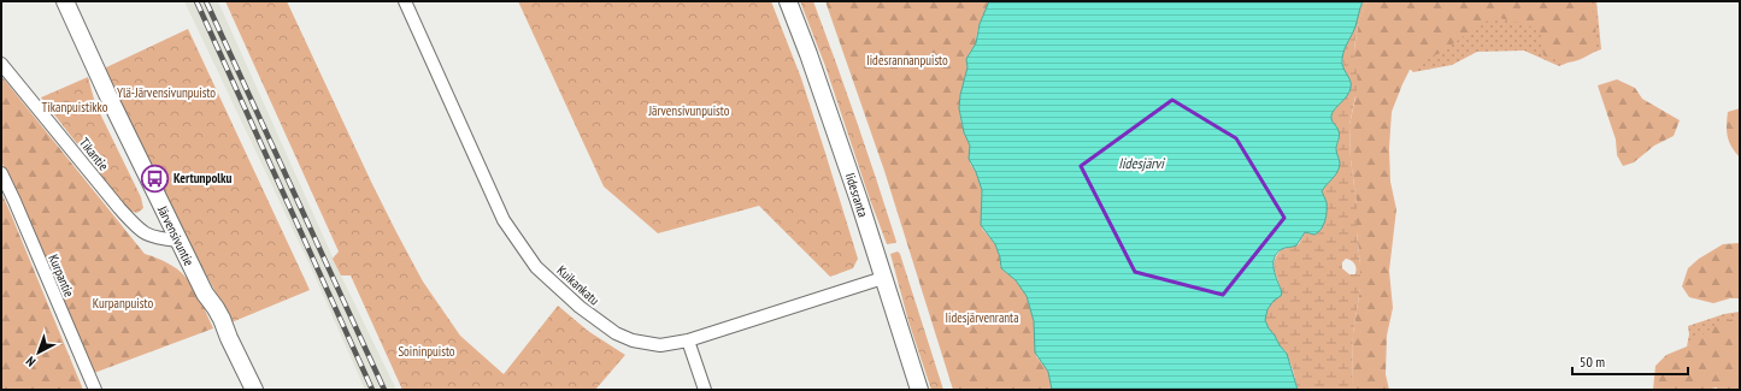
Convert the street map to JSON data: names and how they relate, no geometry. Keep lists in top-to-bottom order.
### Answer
{
  "streets": {
    "street": [
      "Tikantie",
      "Iidesranta",
      "Järvensivuntie",
      "Kurpantie",
      "Kuikankatu"
    ]
  },
  "crossings": [
    ["Tikantie", "Järvensivuntie"],
    ["Iidesranta", "Kuikankatu"]
  ],
  "water": ["Iidesjärvi"],
  "parks": [
    "Iidesrannanpuisto",
    "Ylä-Järvensivunpuisto",
    "Tikanpuistikko",
    "Järvensivunpuisto",
    "Kurpanpuisto",
    "Iidesjärvenranta",
    "Soininpuisto"
  ],
  "places": {
    "bus stop": ["Kertunpolku"]
  },
  "scale_bar": "50 m",
  "north": "bottom left"
}
